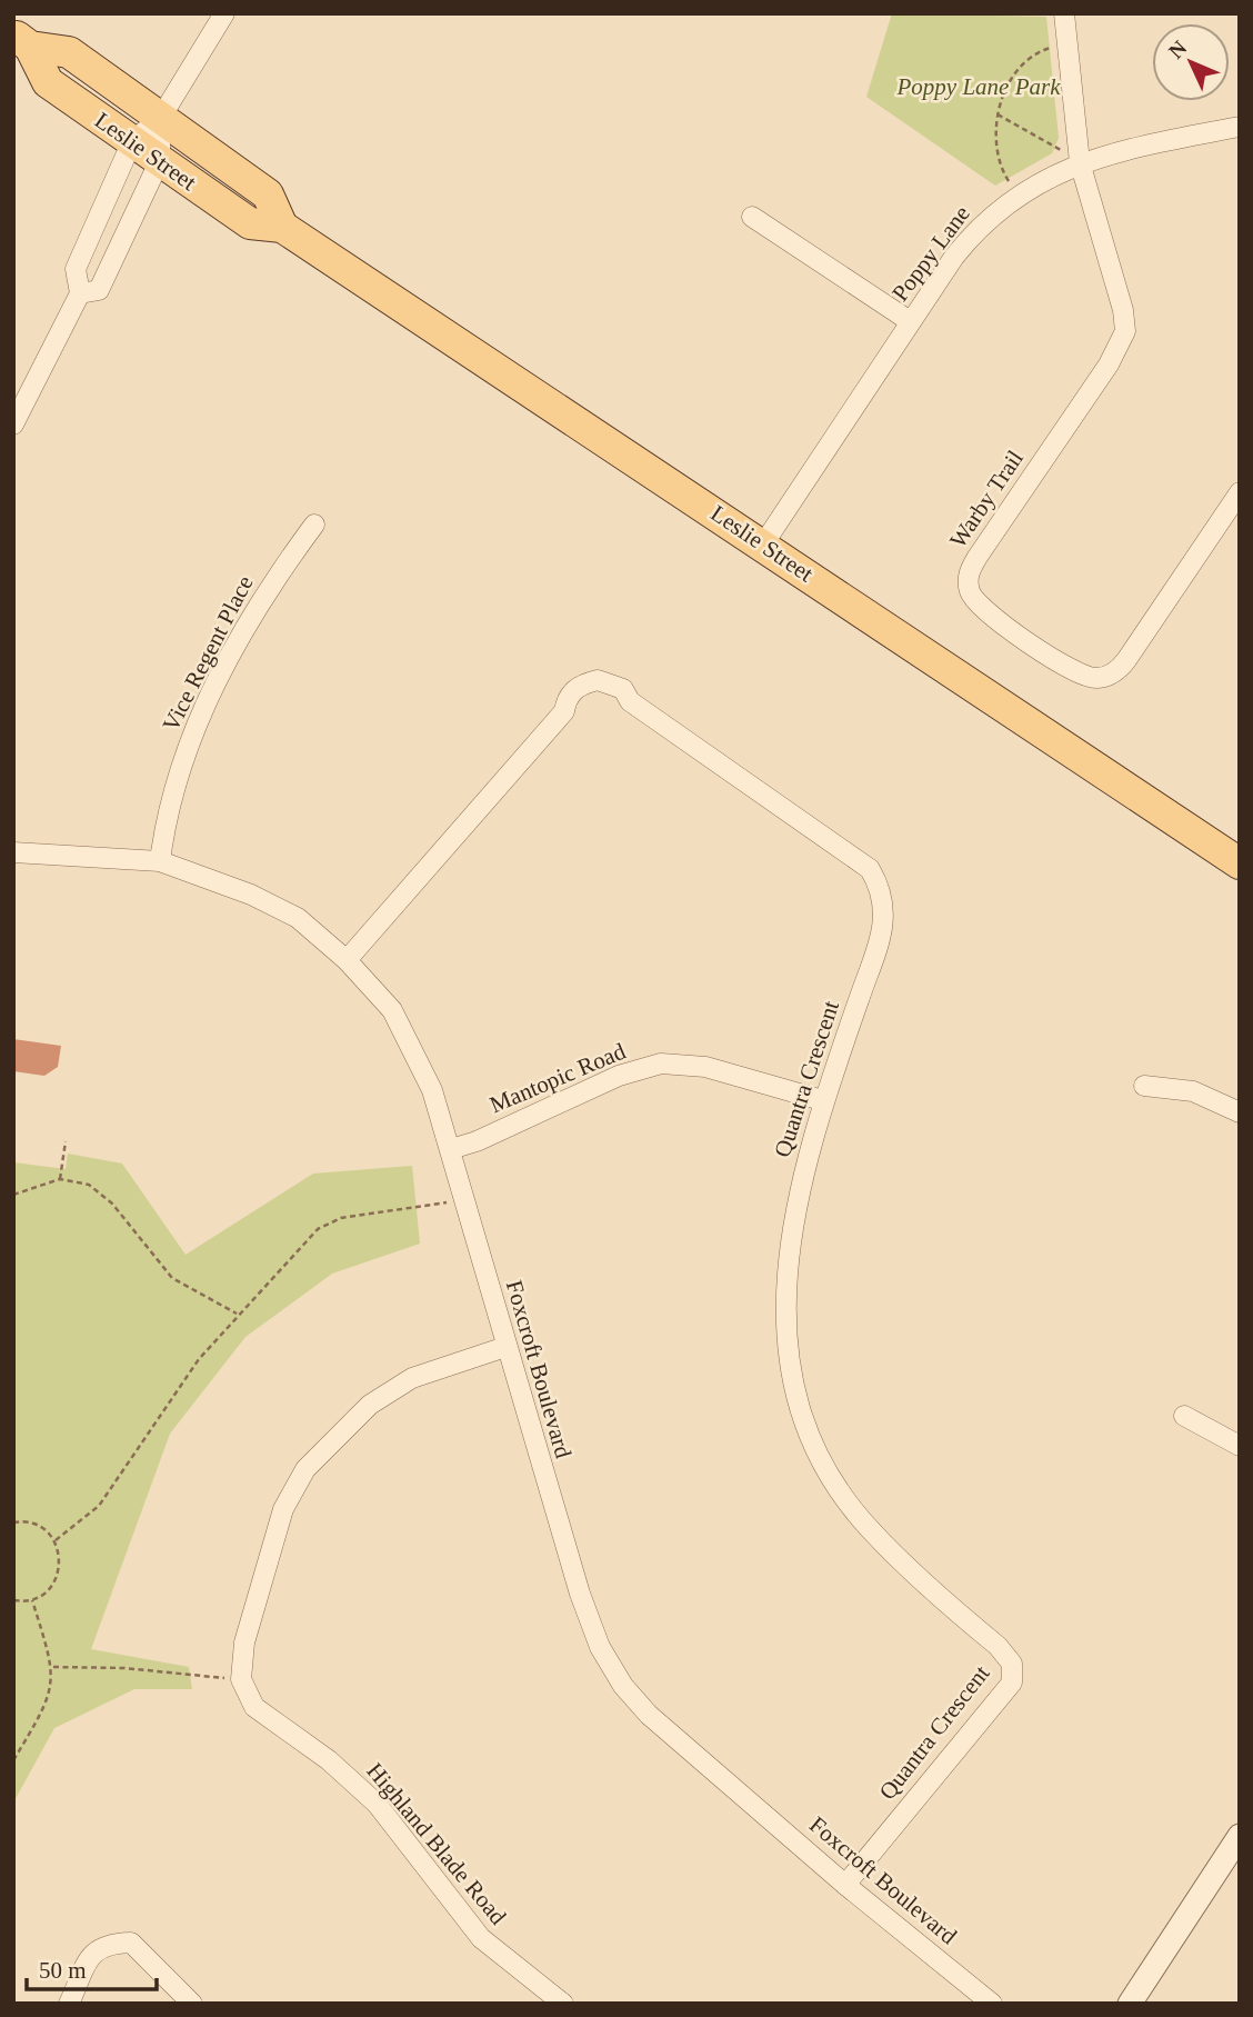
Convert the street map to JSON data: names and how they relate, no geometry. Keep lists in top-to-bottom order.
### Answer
{
  "streets": {
    "main road": ["Leslie Street"],
    "street": [
      "Poppy Lane",
      "Warby Trail",
      "Vice Regent Place",
      "Mantopic Road",
      "Quantra Crescent",
      "Foxcroft Boulevard",
      "Highland Blade Road"
    ]
  },
  "crossings": [
    ["Leslie Street", "Poppy Lane"],
    ["Poppy Lane", "Warby Trail"],
    ["Vice Regent Place", "Foxcroft Boulevard"],
    ["Mantopic Road", "Quantra Crescent"],
    ["Mantopic Road", "Foxcroft Boulevard"],
    ["Quantra Crescent", "Foxcroft Boulevard"]
  ],
  "parks": ["Poppy Lane Park"],
  "scale_bar": "50 m",
  "north": "top left"
}
